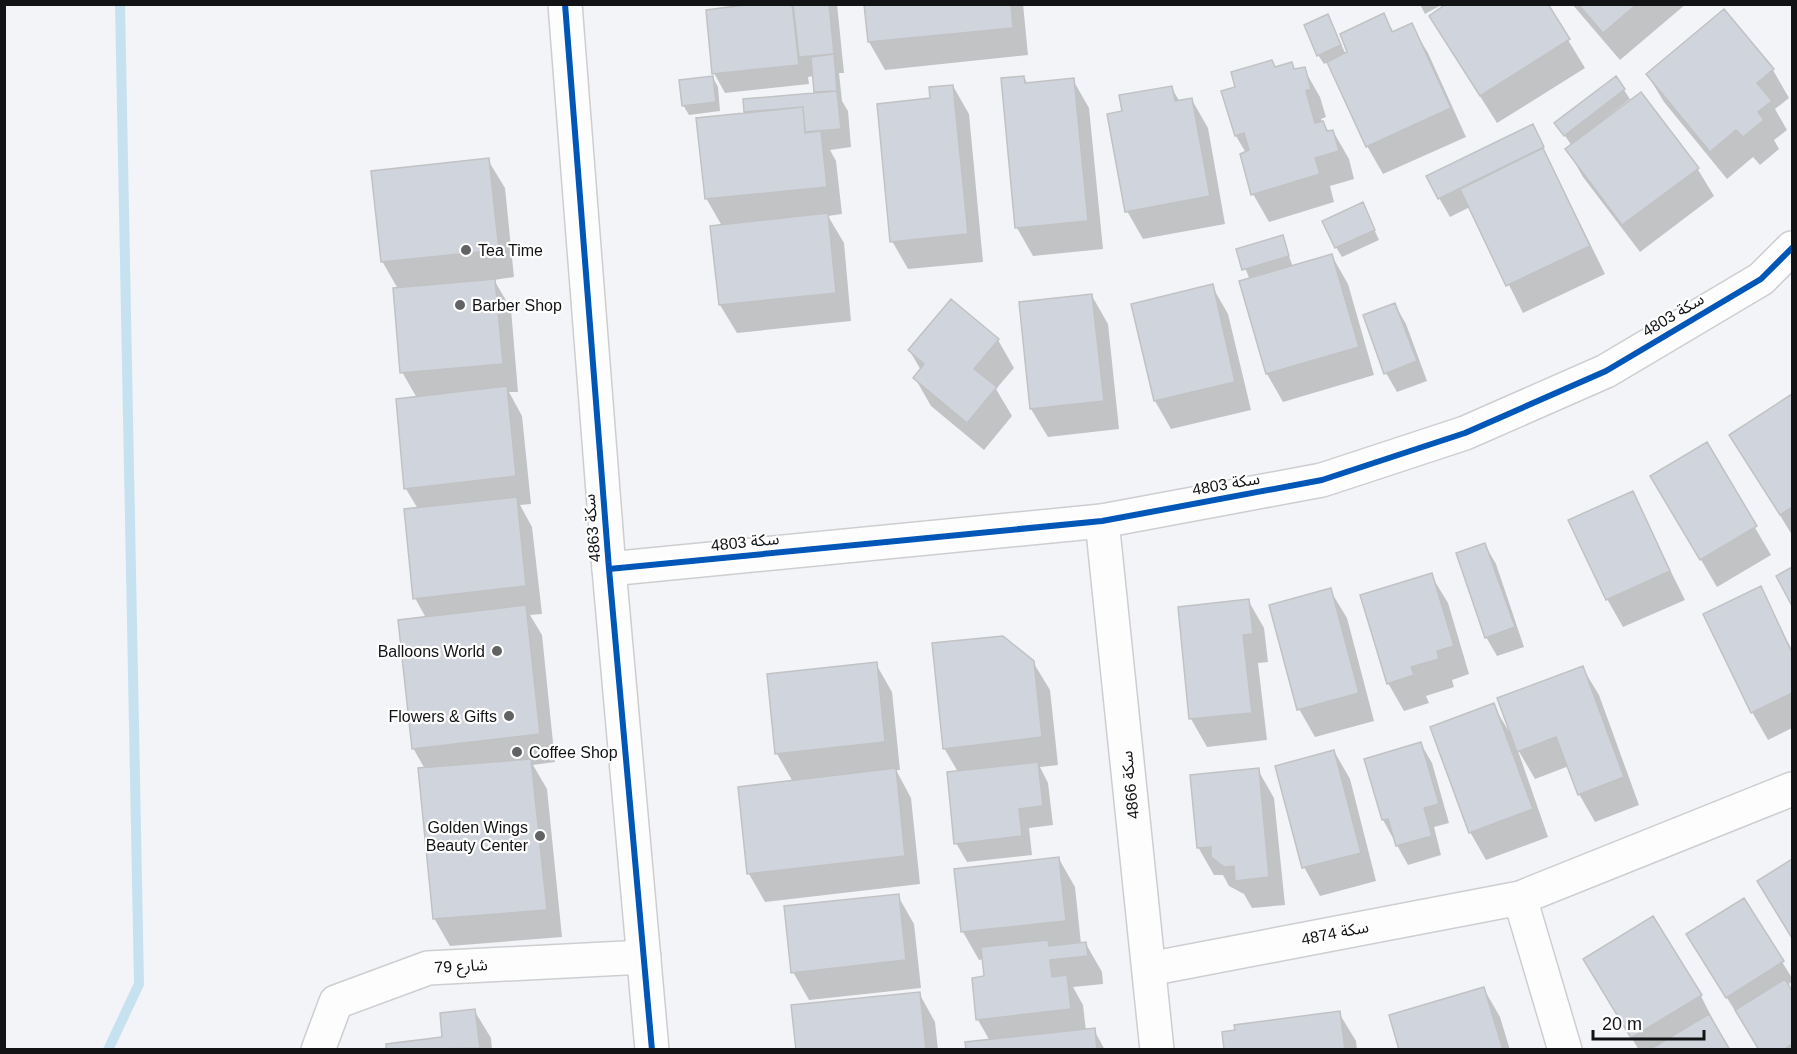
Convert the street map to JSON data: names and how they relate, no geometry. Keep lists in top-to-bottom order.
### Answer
{
  "streets": {
    "street": [
      "سكة 4803",
      "سكة 4863",
      "سكة 4866",
      "سكة 4874",
      "79 شارع"
    ]
  },
  "crossings": [
    ["سكة 4803", "سكة 4863"],
    ["سكة 4803", "سكة 4866"],
    ["سكة 4863", "79 شارع"],
    ["سكة 4866", "سكة 4874"]
  ],
  "places": [
    "Tea Time",
    "Barber Shop",
    "Balloons World",
    "Flowers & Gifts",
    "Coffee Shop",
    "Golden Wings Beauty Center"
  ],
  "scale_bar": "20 m"
}
